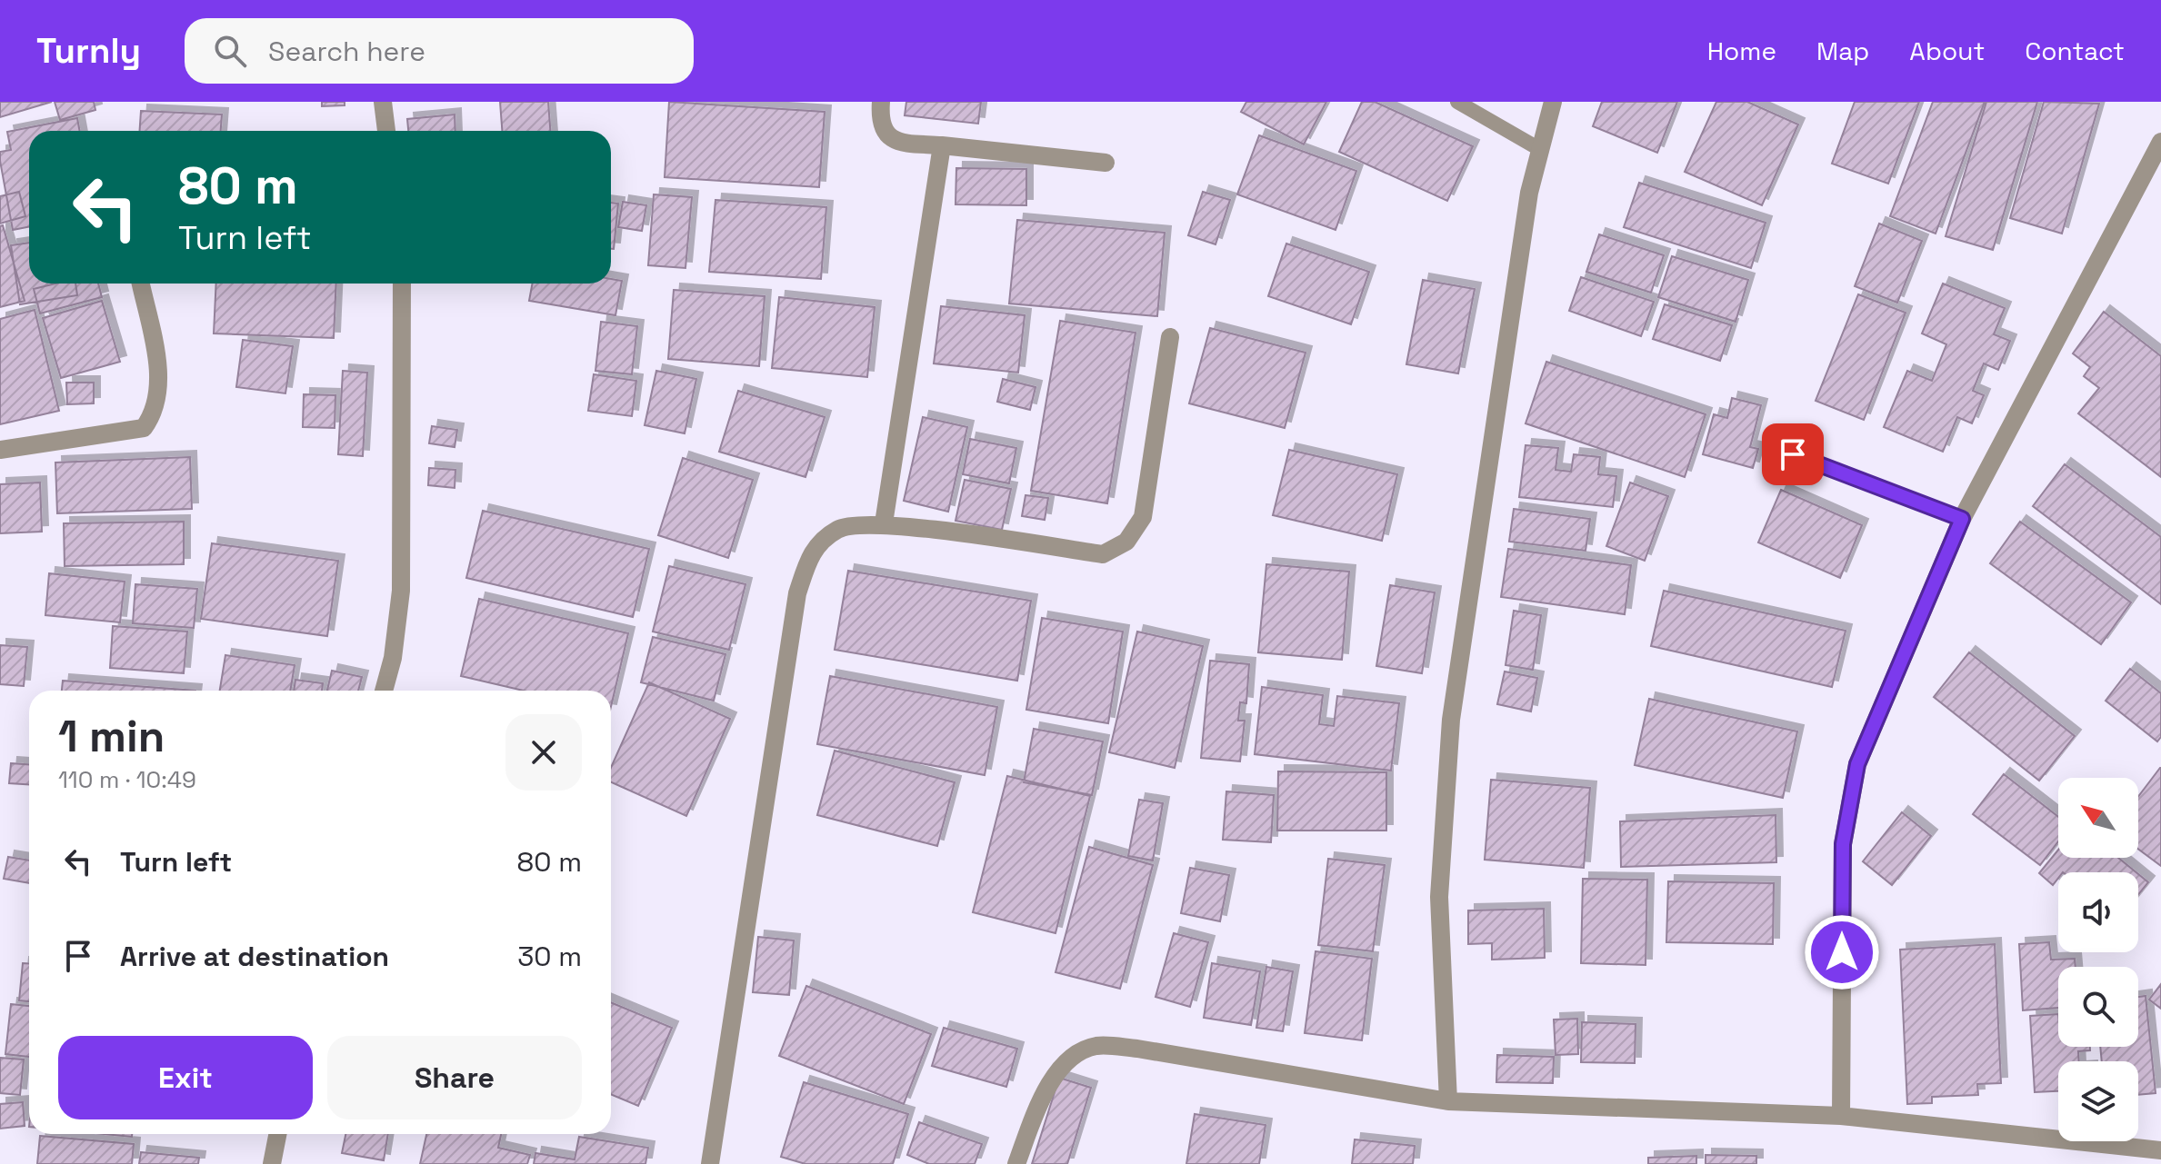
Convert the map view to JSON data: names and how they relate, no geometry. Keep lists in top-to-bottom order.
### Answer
{
  "north": "top left",
  "page": {
    "header": "Turnly",
    "search": "Search here",
    "nav": [
      "Home",
      "Map",
      "About",
      "Contact"
    ],
    "turn": ["80 m", "Turn left"],
    "heading": ["1 min", "110 m · 10:49"],
    "list": [
      {
        "name": "Turn left",
        "value": "80 m"
      },
      {
        "name": "Arrive at destination",
        "value": "30 m"
      }
    ],
    "buttons": ["Exit", "Share"]
  }
}
